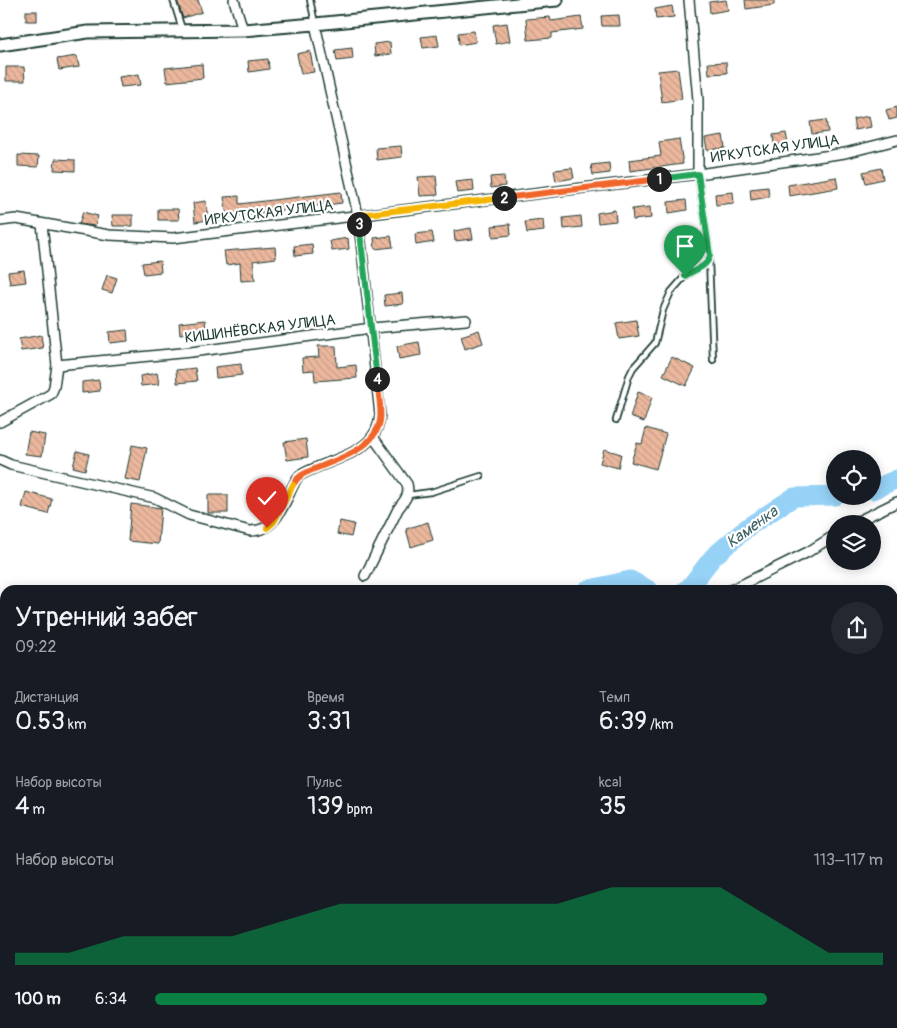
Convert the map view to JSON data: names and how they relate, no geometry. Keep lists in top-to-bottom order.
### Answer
{
  "streets": {
    "street": ["ИРКУТСКАЯ УЛИЦА", "КИШИНЁВСКАЯ УЛИЦА"]
  },
  "water": ["Каменка"],
  "page": {
    "pins": [
      "1",
      "2",
      "3",
      "4"
    ],
    "heading": ["Утренний забег", "09:22"],
    "stats": [
      ["Дистанция", "0.53 km"],
      ["Время", "3:31"],
      ["Темп", "6:39 /km"],
      ["Набор высоты", "4 m"],
      ["Пульс", "139 bpm"],
      ["kcal", "35"]
    ],
    "chart": ["Набор высоты", "113–117 m"],
    "list": [
      {
        "name": "100 m",
        "note": "6:34"
      }
    ]
  }
}
